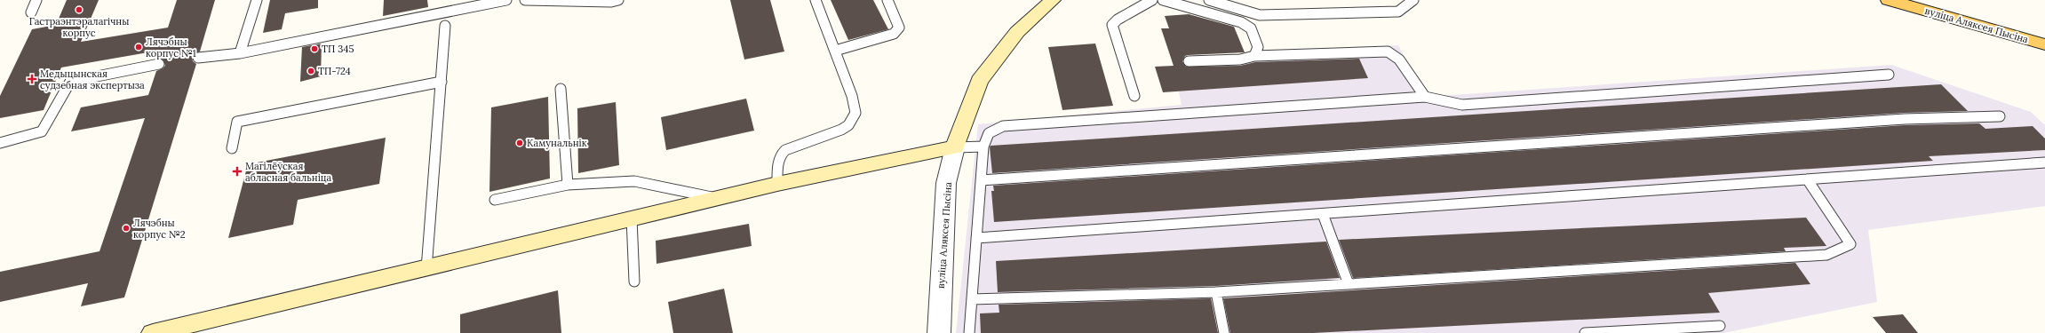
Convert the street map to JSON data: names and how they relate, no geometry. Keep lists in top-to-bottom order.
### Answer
{
  "streets": {
    "main road": ["вуліца Аляксея Пысіна"]
  },
  "places": {
    "other": [
      "Гастраэнтэралагічны корпус",
      "Лячэбны корпус №1",
      "ТП 345",
      "ТП-724",
      "Камунальнік",
      "Лячэбны корпус №2"
    ],
    "health": ["Медыцынская судзебная экспертыза", "Магілёўская абласная бальніца"]
  }
}
